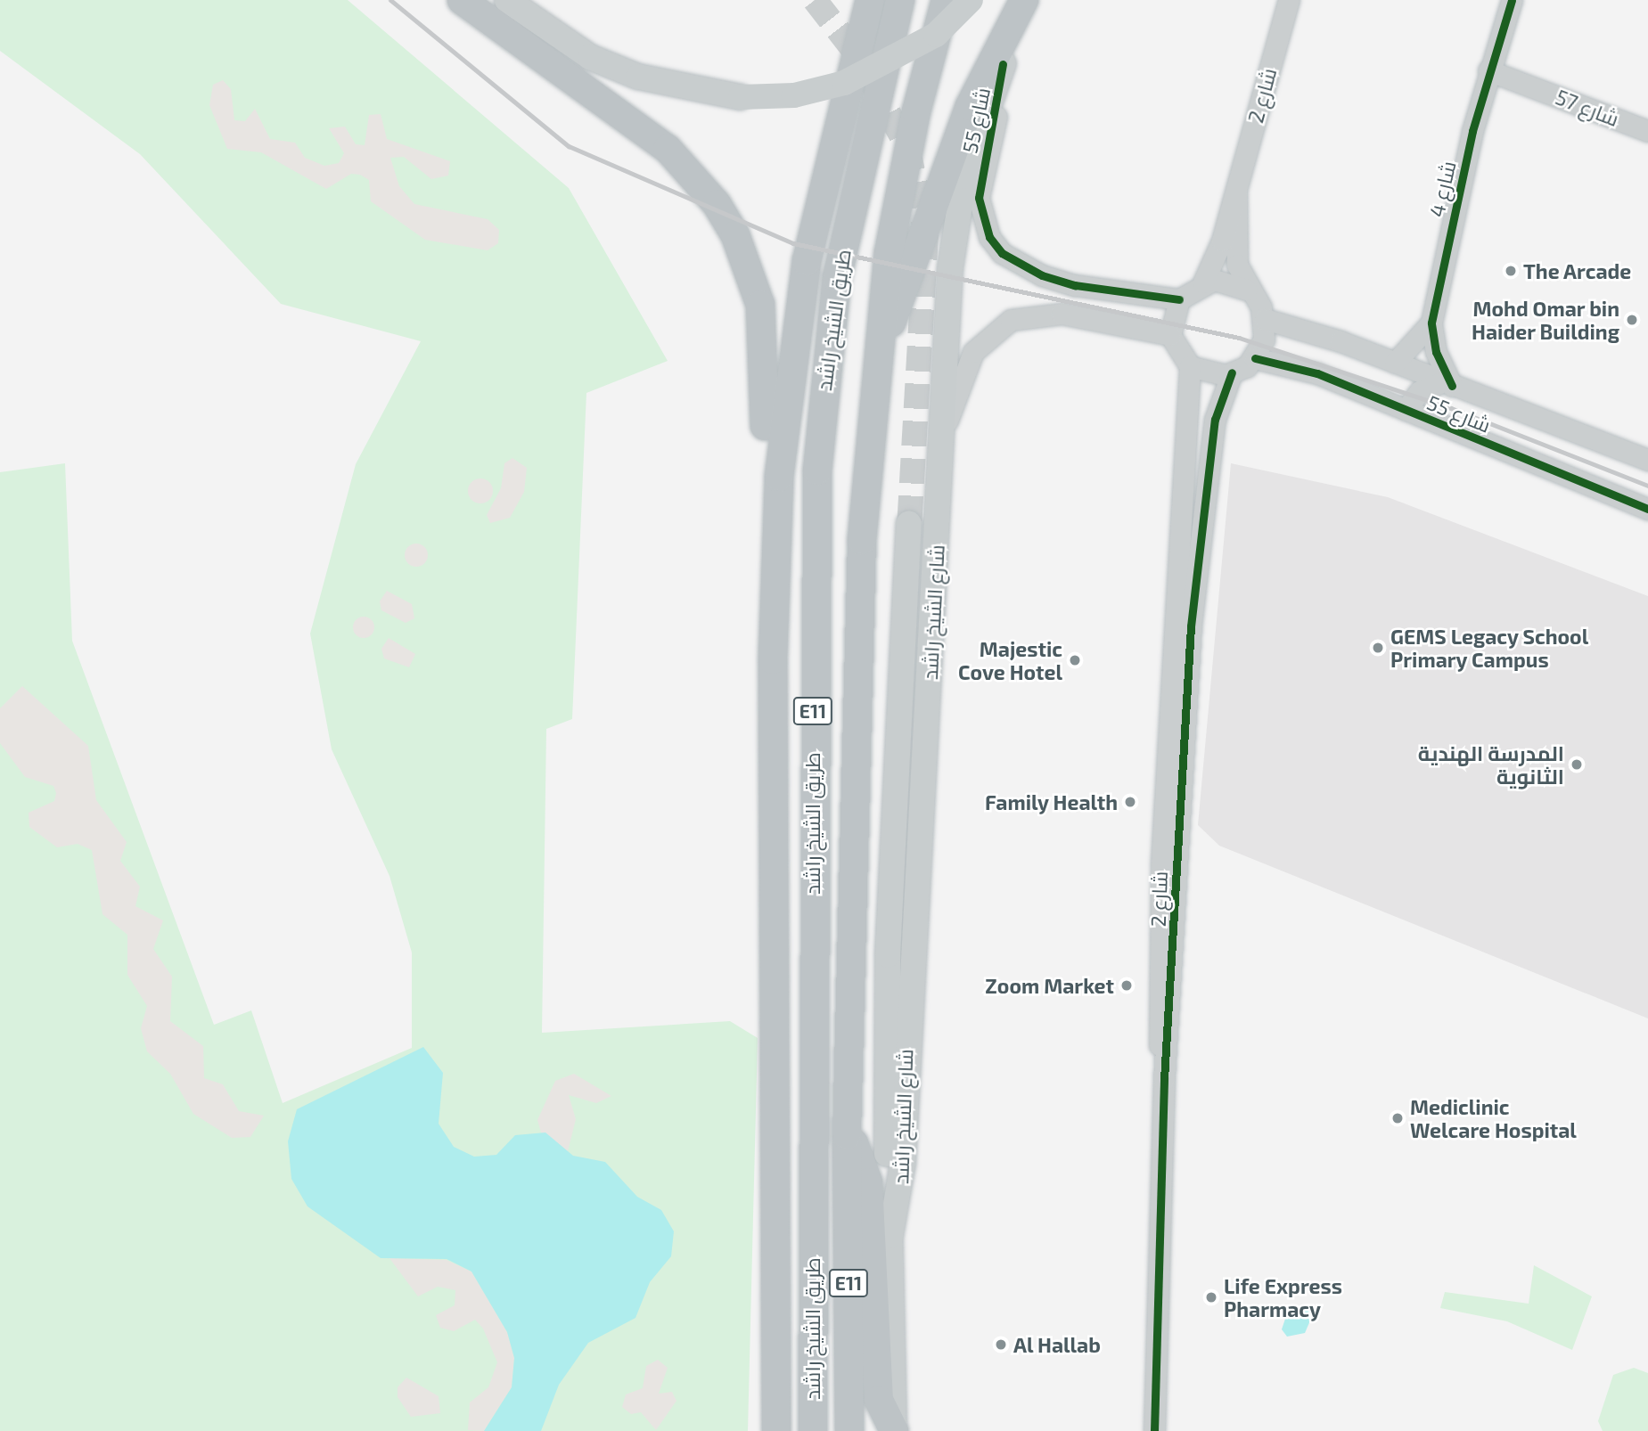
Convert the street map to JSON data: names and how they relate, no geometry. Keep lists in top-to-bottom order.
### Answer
{
  "streets": {
    "highway": ["طريق الشيخ راشد", "E11"],
    "main road": ["شارع الشيخ راشد"],
    "street": [
      "شارع 2",
      "شارع 57",
      "شارع 55",
      "شارع 4"
    ]
  },
  "crossings": [
    ["شارع 2", "شارع 55"],
    ["شارع 57", "شارع 4"],
    ["شارع 55", "شارع 4"],
    ["شارع 55", "شارع الشيخ راشد"]
  ],
  "places": [
    "The Arcade",
    "Mohd Omar bin Haider Building",
    "GEMS Legacy School Primary Campus",
    "Majestic Cove Hotel",
    "المدرسة الهندية الثانوية",
    "Family Health",
    "Zoom Market",
    "Mediclinic Welcare Hospital",
    "Life Express Pharmacy",
    "Al Hallab"
  ]
}
